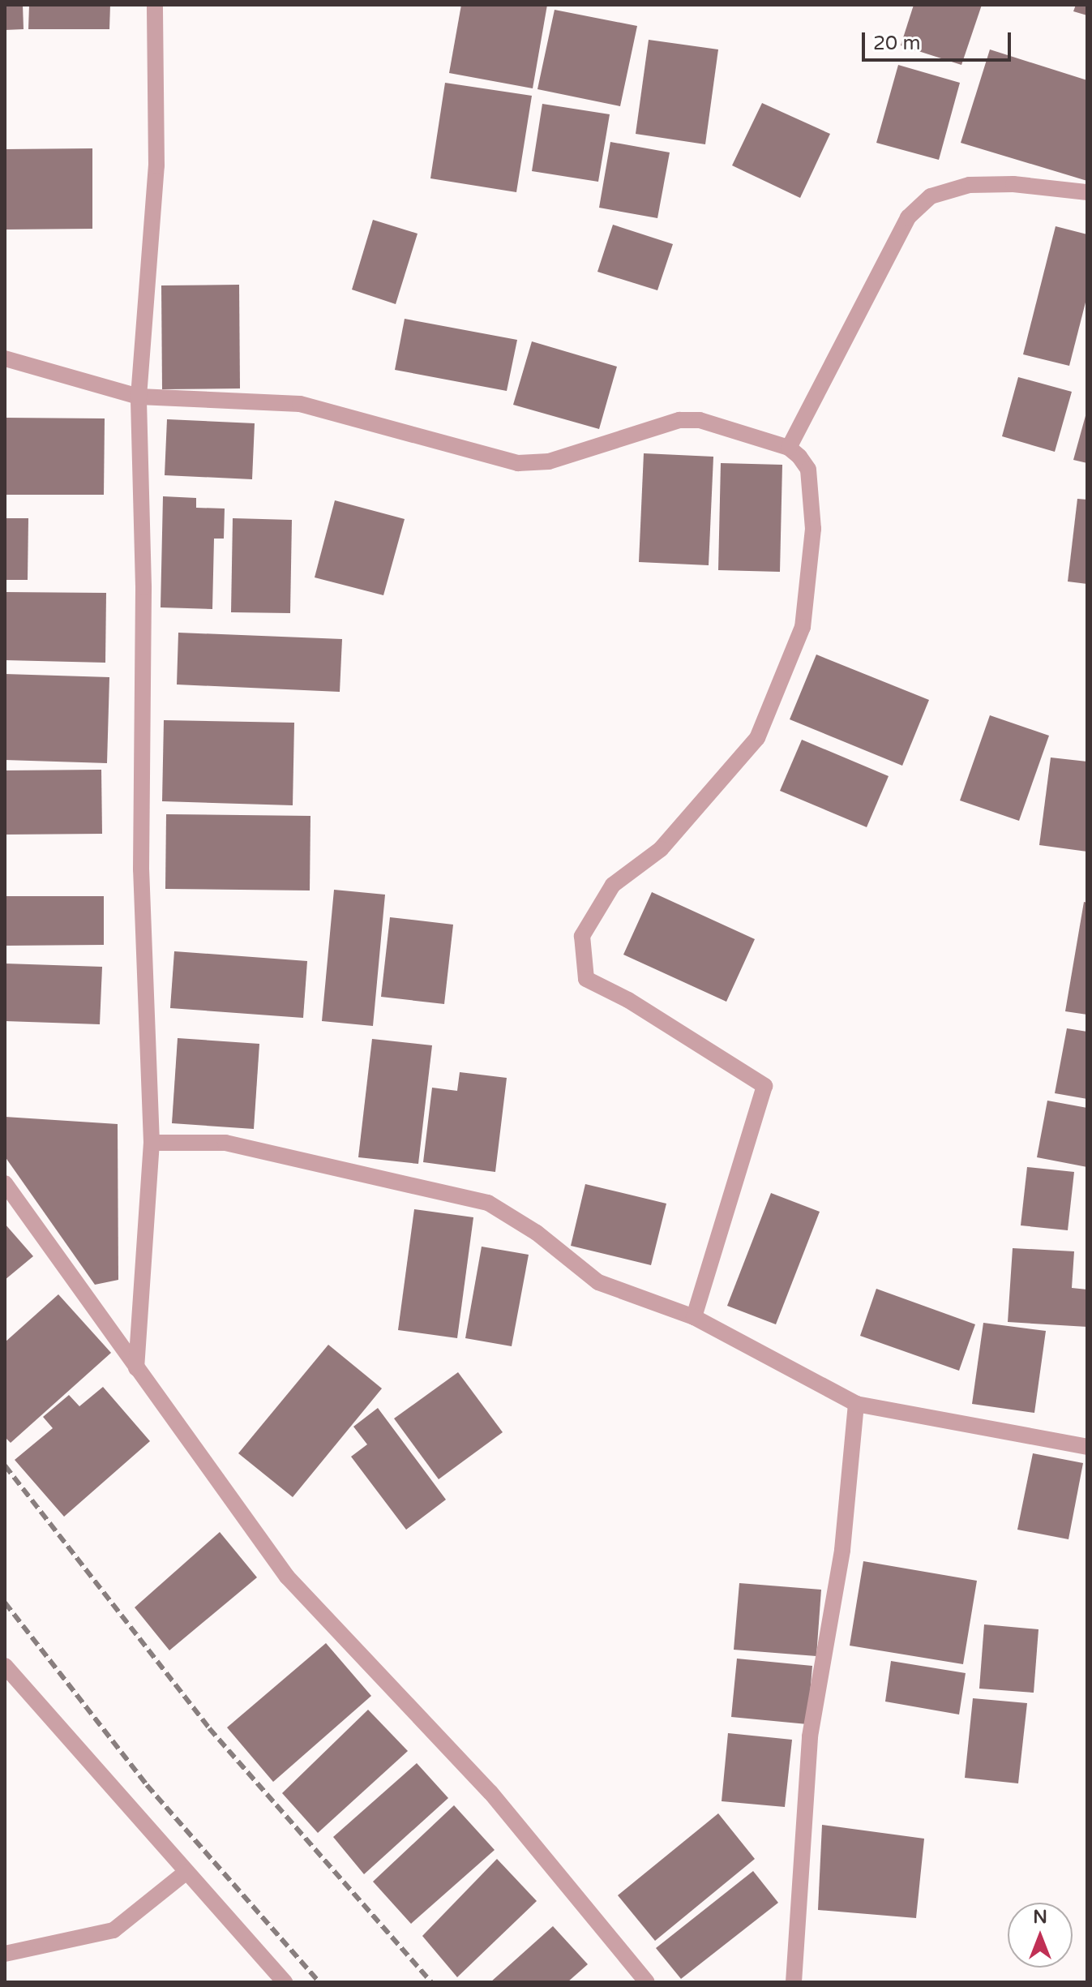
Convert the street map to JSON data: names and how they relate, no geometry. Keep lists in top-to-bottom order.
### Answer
{
  "scale_bar": "20 m",
  "north": "top"
}
